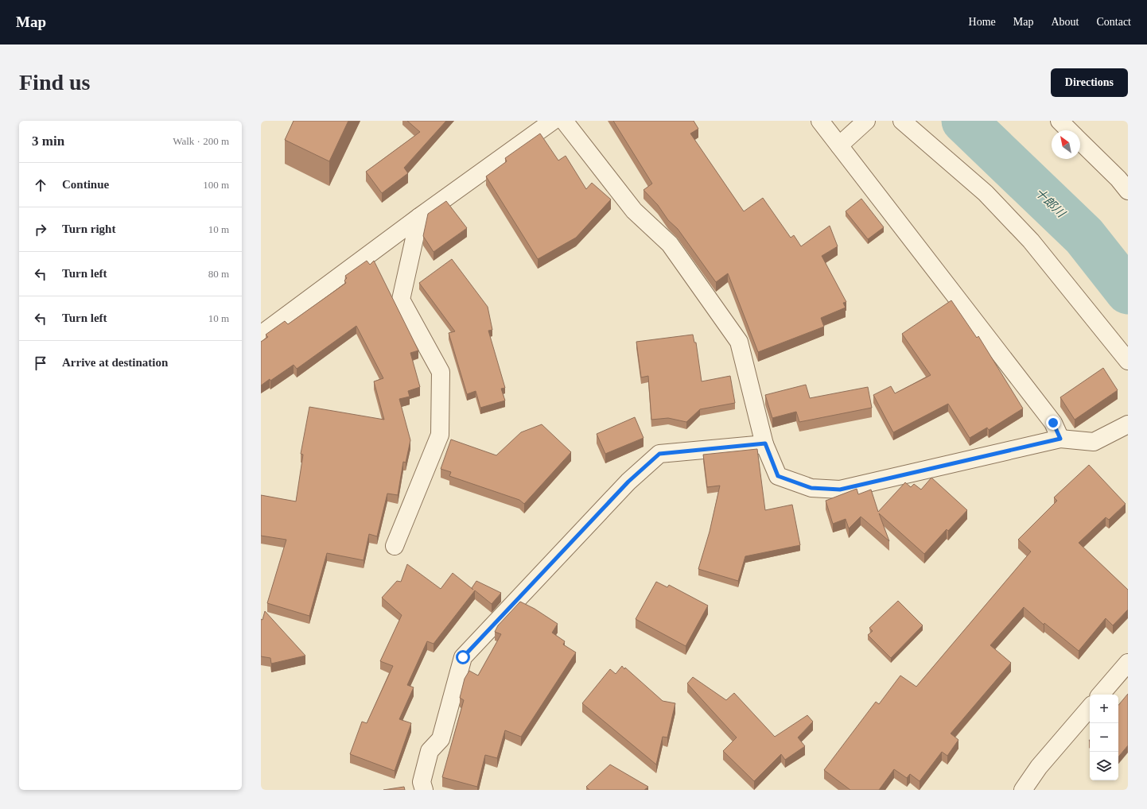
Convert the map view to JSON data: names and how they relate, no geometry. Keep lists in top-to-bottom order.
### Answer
{
  "water": ["十郎川"],
  "north": "top left",
  "page": {
    "header": "Map",
    "nav": [
      "Home",
      "Map",
      "About",
      "Contact"
    ],
    "buttons": "Directions",
    "title": "Find us",
    "heading": ["3 min", "Walk · 200 m"],
    "list": [
      ["Continue", "100 m"],
      ["Turn right", "10 m"],
      ["Turn left", "80 m"],
      ["Turn left", "10 m"],
      "Arrive at destination"
    ],
    "map_buttons": ["+", "−"]
  }
}
